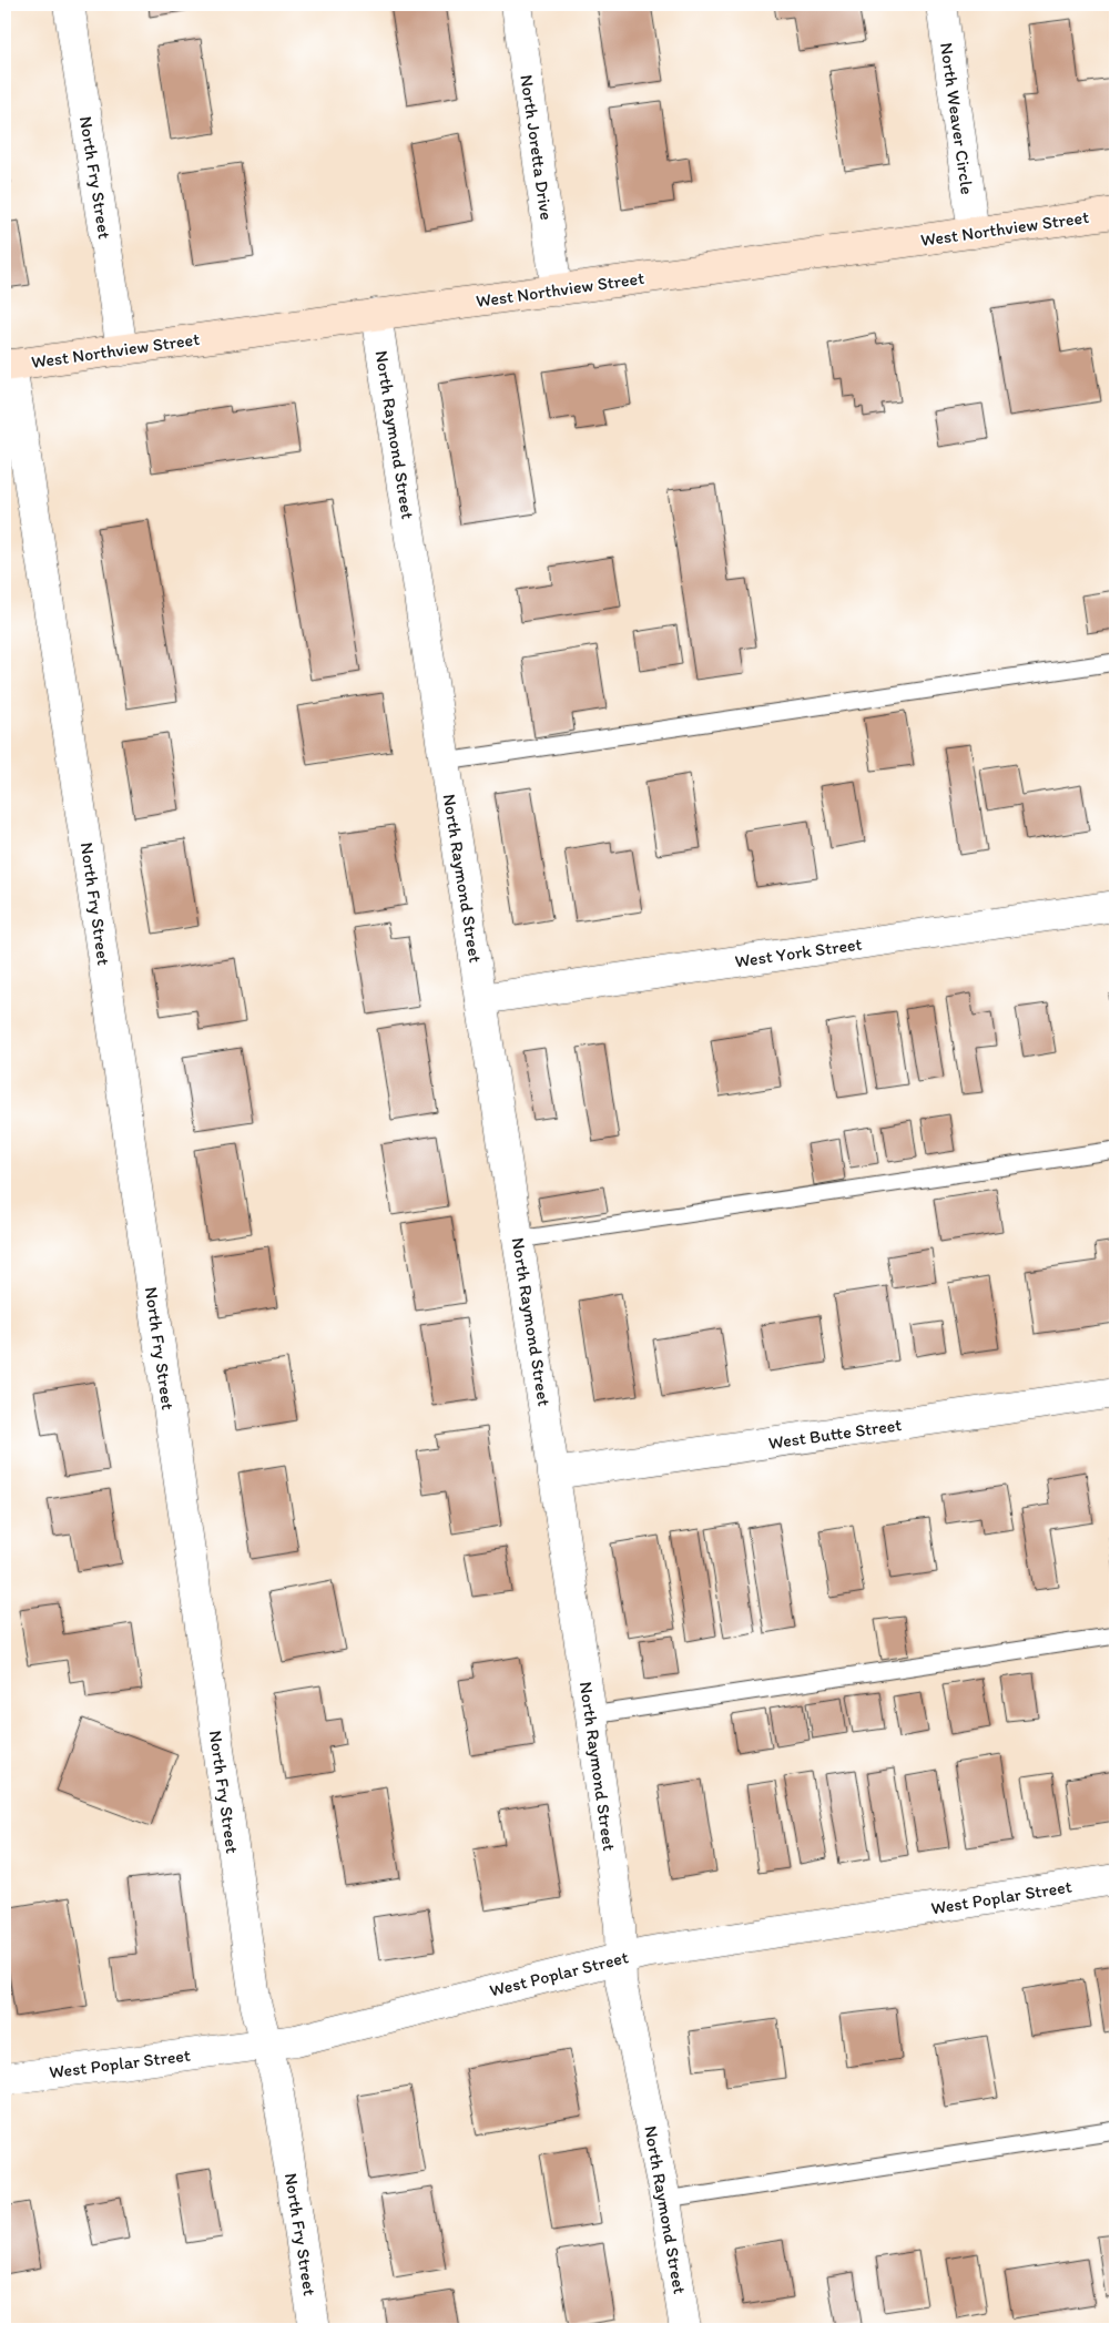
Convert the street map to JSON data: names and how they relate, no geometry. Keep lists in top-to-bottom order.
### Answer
{
  "streets": {
    "street": [
      "North Weaver Circle",
      "North Joretta Drive",
      "North Fry Street",
      "West Northview Street",
      "North Raymond Street",
      "West York Street",
      "West Butte Street",
      "West Poplar Street"
    ]
  },
  "crossings": [
    ["North Weaver Circle", "West Northview Street"],
    ["North Joretta Drive", "West Northview Street"],
    ["North Fry Street", "West Northview Street"],
    ["North Fry Street", "West Poplar Street"],
    ["West Northview Street", "North Raymond Street"],
    ["North Raymond Street", "West York Street"],
    ["North Raymond Street", "West Butte Street"],
    ["North Raymond Street", "West Poplar Street"]
  ]
}
